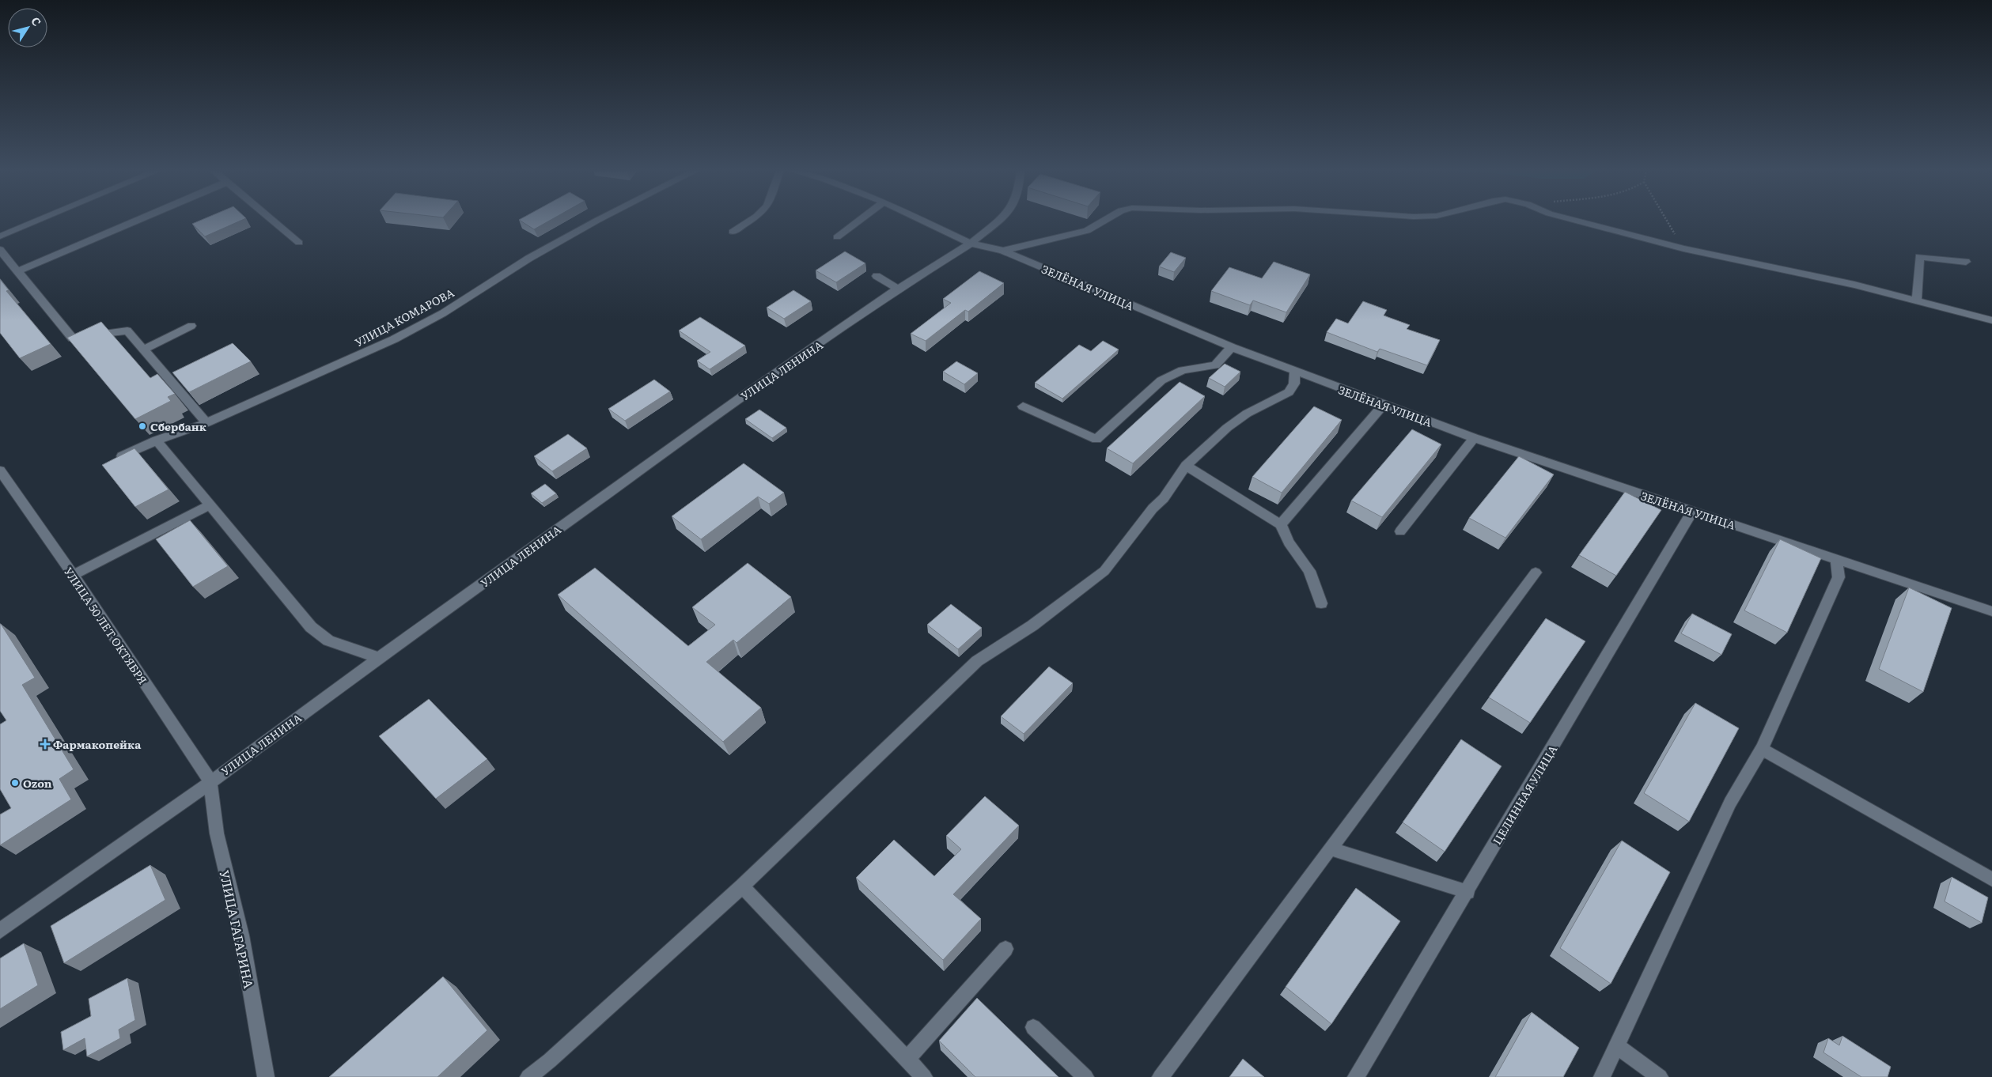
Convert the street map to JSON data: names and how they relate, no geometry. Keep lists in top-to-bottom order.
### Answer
{
  "streets": {
    "street": [
      "ЗЕЛЁНАЯ УЛИЦА",
      "УЛИЦА КОМАРОВА",
      "УЛИЦА ЛЕНИНА",
      "УЛИЦА 50 ЛЕТ ОКТЯБРЯ",
      "ЦЕЛИННАЯ УЛИЦА",
      "УЛИЦА ГАГАРИНА"
    ]
  },
  "crossings": [
    ["ЗЕЛЁНАЯ УЛИЦА", "УЛИЦА ЛЕНИНА"],
    ["ЗЕЛЁНАЯ УЛИЦА", "ЦЕЛИННАЯ УЛИЦА"],
    ["УЛИЦА ЛЕНИНА", "УЛИЦА 50 ЛЕТ ОКТЯБРЯ"],
    ["УЛИЦА ЛЕНИНА", "УЛИЦА ГАГАРИНА"],
    ["УЛИЦА 50 ЛЕТ ОКТЯБРЯ", "УЛИЦА ГАГАРИНА"]
  ],
  "places": {
    "other": ["Сбербанк", "Ozon"],
    "health": ["Фармакопейка"]
  },
  "north": "top right"
}
